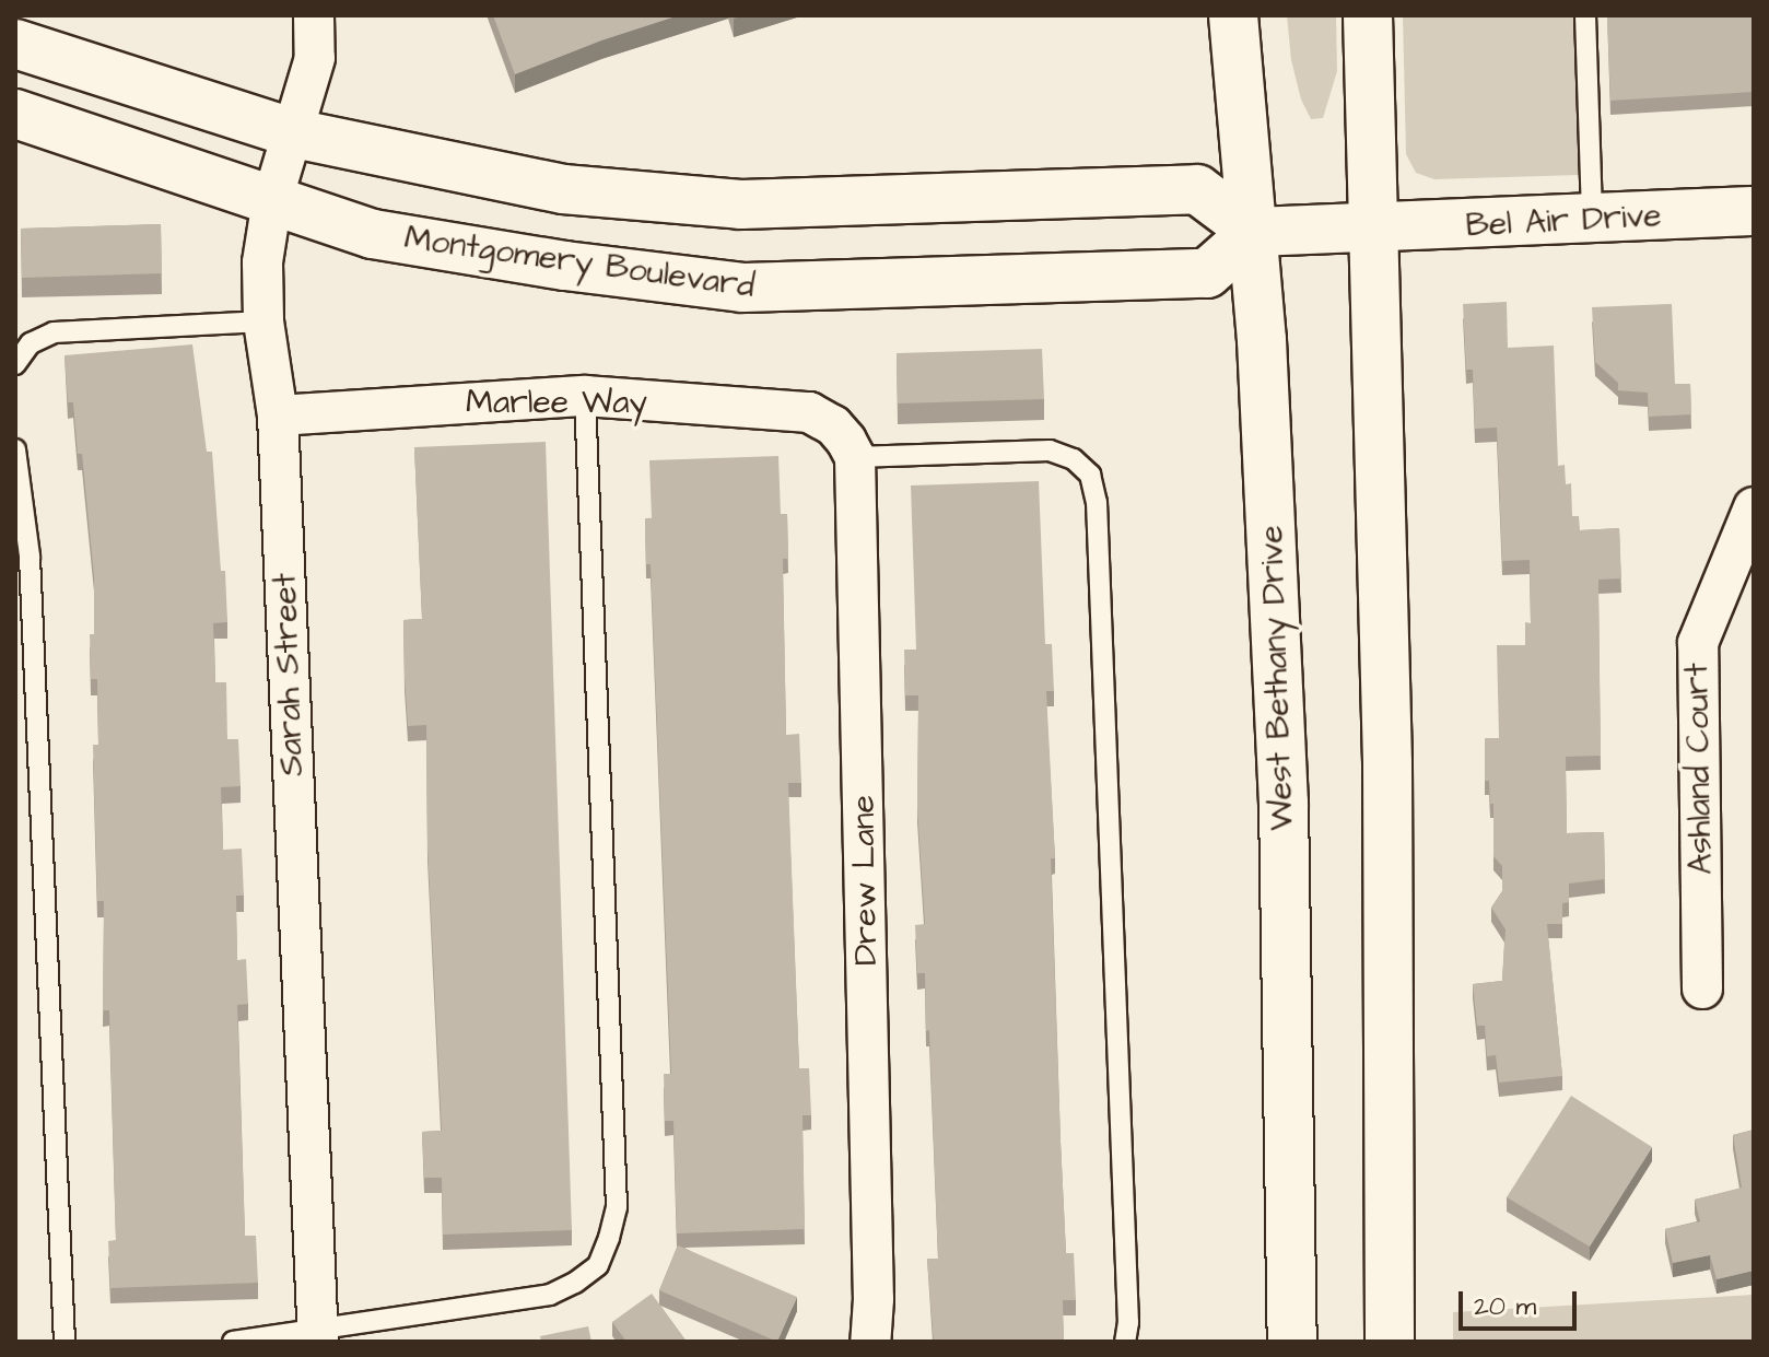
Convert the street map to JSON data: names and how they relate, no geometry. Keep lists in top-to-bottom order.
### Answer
{
  "streets": {
    "street": [
      "Bel Air Drive",
      "Montgomery Boulevard",
      "Marlee Way",
      "Sarah Street",
      "West Bethany Drive",
      "Ashland Court",
      "Drew Lane"
    ]
  },
  "crossings": [
    ["Montgomery Boulevard", "Sarah Street"],
    ["Montgomery Boulevard", "West Bethany Drive"],
    ["Marlee Way", "Sarah Street"],
    ["Marlee Way", "Drew Lane"]
  ],
  "scale_bar": "20 m"
}
